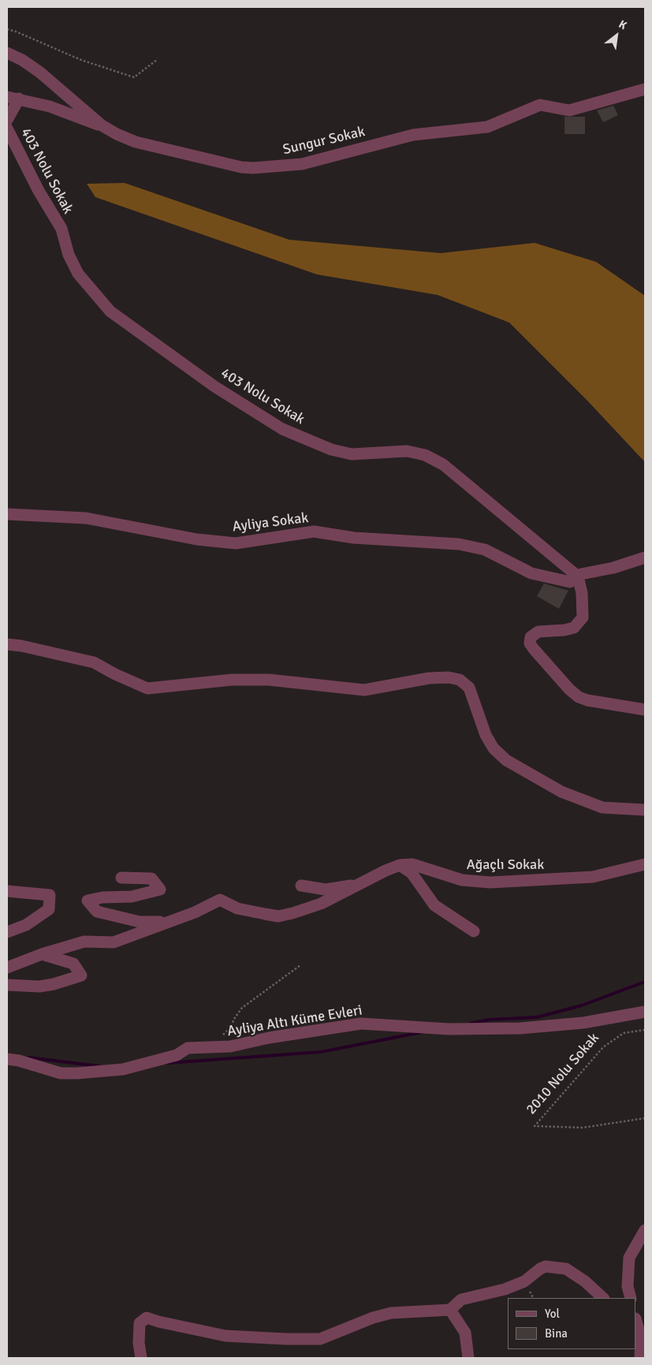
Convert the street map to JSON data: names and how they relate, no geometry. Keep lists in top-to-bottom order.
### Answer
{
  "streets": {
    "street": [
      "Sungur Sokak",
      "403 Nolu Sokak",
      "Ayliya Sokak",
      "Ağaçlı Sokak",
      "Ayliya Altı Küme Evleri"
    ],
    "path": ["2010 Nolu Sokak"]
  },
  "crossings": [
    ["403 Nolu Sokak", "Ayliya Sokak"]
  ],
  "legend": ["Yol", "Bina"],
  "north": "top right"
}
